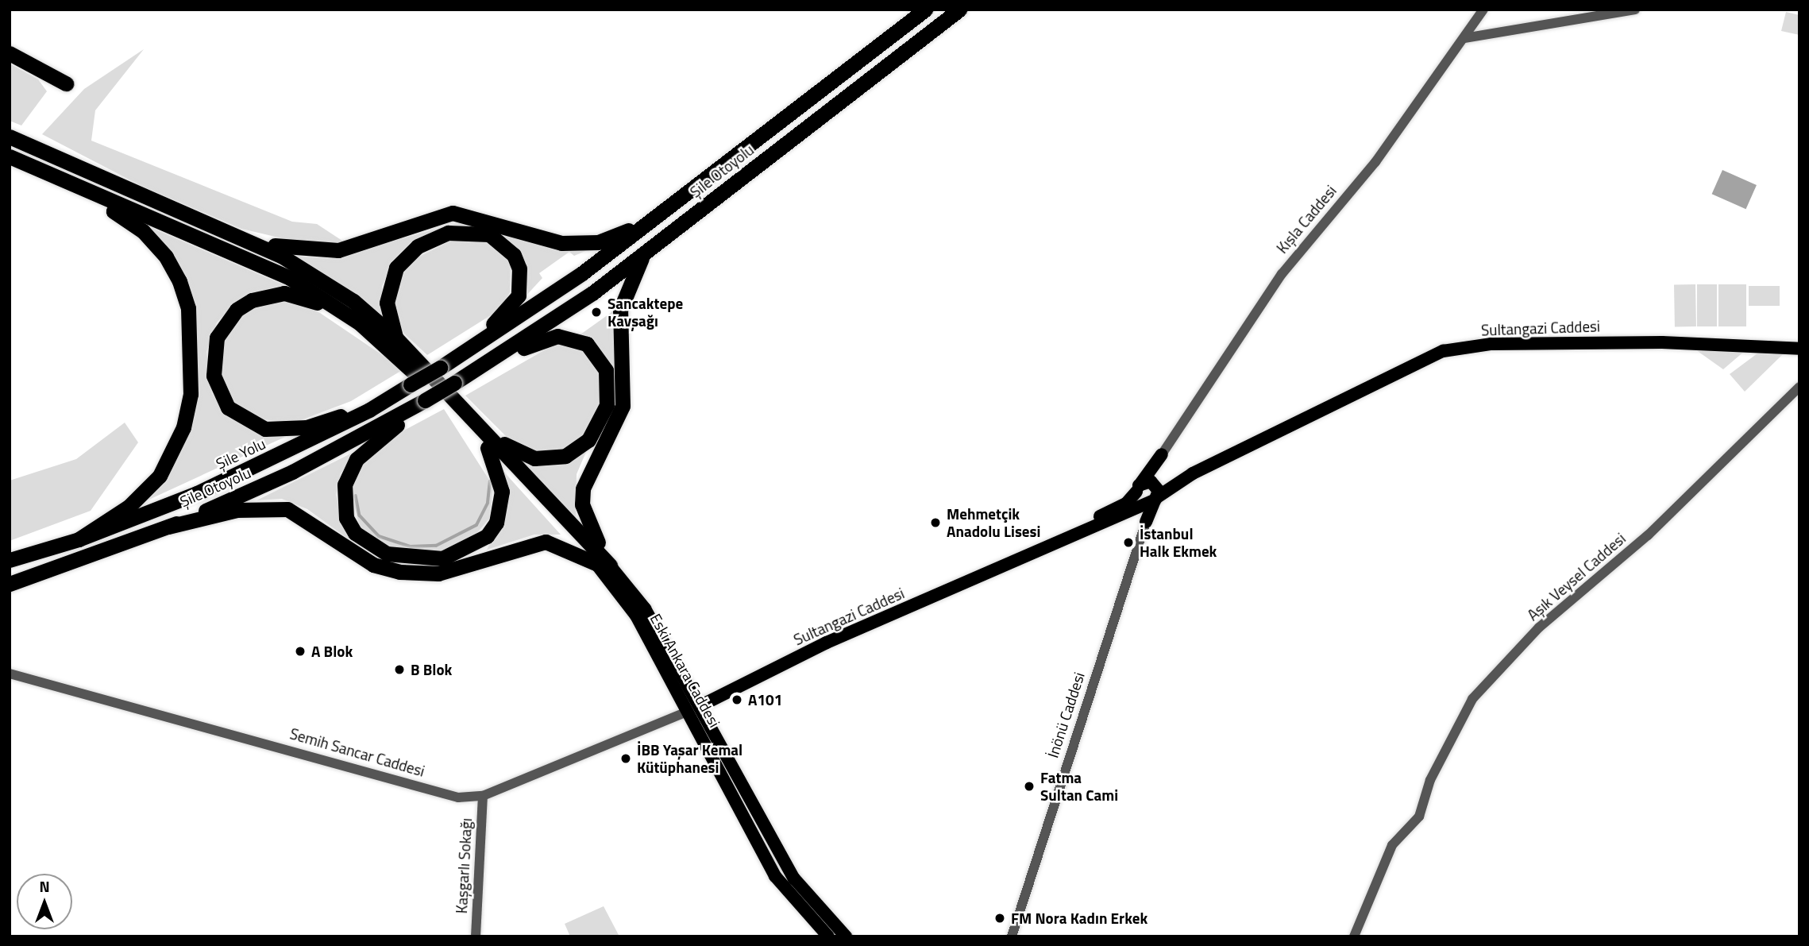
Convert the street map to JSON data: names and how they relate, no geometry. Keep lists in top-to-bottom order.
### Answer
{
  "streets": {
    "highway": ["Şile Otoyolu", "Şile Yolu"],
    "main road": ["Kışla Caddesi", "Sultangazi Caddesi", "Eski Ankara Caddesi"],
    "street": [
      "Aşık Veysel Caddesi",
      "İnönü Caddesi",
      "Semih Sancar Caddesi",
      "Kaşgarlı Sokağı"
    ]
  },
  "crossings": [
    ["Şile Otoyolu", "Şile Yolu"],
    ["Kışla Caddesi", "Sultangazi Caddesi"],
    ["Sultangazi Caddesi", "Eski Ankara Caddesi"],
    ["Eski Ankara Caddesi", "Semih Sancar Caddesi"],
    ["Semih Sancar Caddesi", "Kaşgarlı Sokağı"]
  ],
  "places": [
    "Sancaktepe Kavşağı",
    "Mehmetçik Anadolu Lisesi",
    "İstanbul Halk Ekmek",
    "A Blok",
    "B Blok",
    "A101",
    "İBB Yaşar Kemal Kütüphanesi",
    "Fatma Sultan Cami",
    "FM Nora Kadın Erkek"
  ],
  "north": "top"
}
